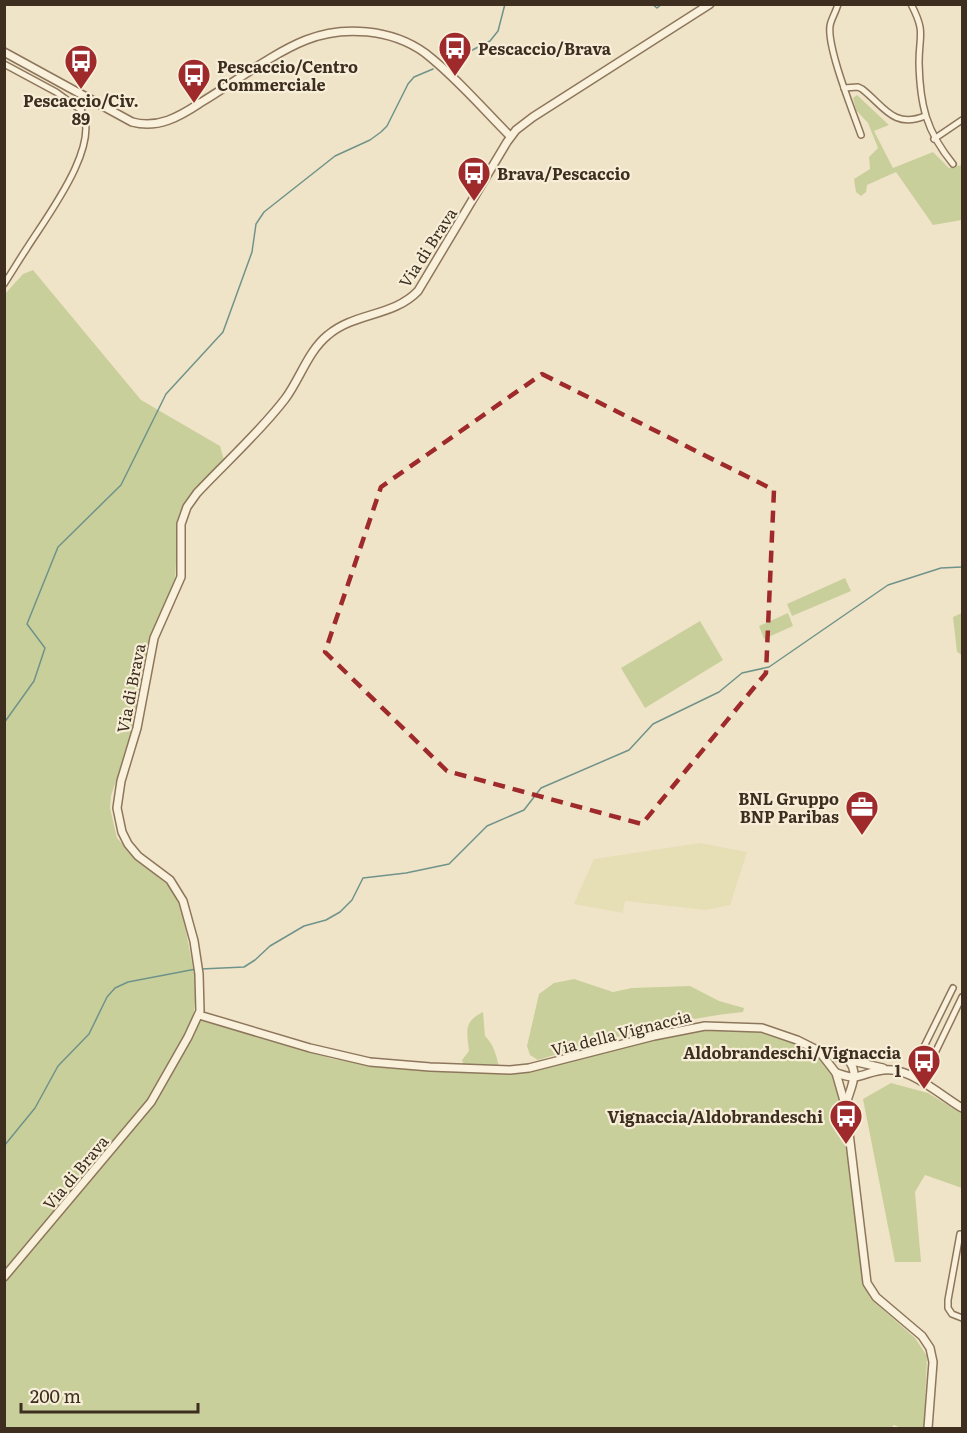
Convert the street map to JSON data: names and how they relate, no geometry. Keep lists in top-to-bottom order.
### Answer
{
  "streets": {
    "street": ["Via di Brava", "Via della Vignaccia"]
  },
  "crossings": [
    ["Via di Brava", "Via della Vignaccia"]
  ],
  "places": {
    "bus stop": [
      "Pescaccio/Brava",
      "Pescaccio/Civ. 89",
      "Pescaccio/Centro Commerciale",
      "Brava/Pescaccio",
      "Aldobrandeschi/Vignaccia 1",
      "Vignaccia/Aldobrandeschi"
    ],
    "office": ["BNL Gruppo BNP Paribas"]
  },
  "scale_bar": "200 m"
}
